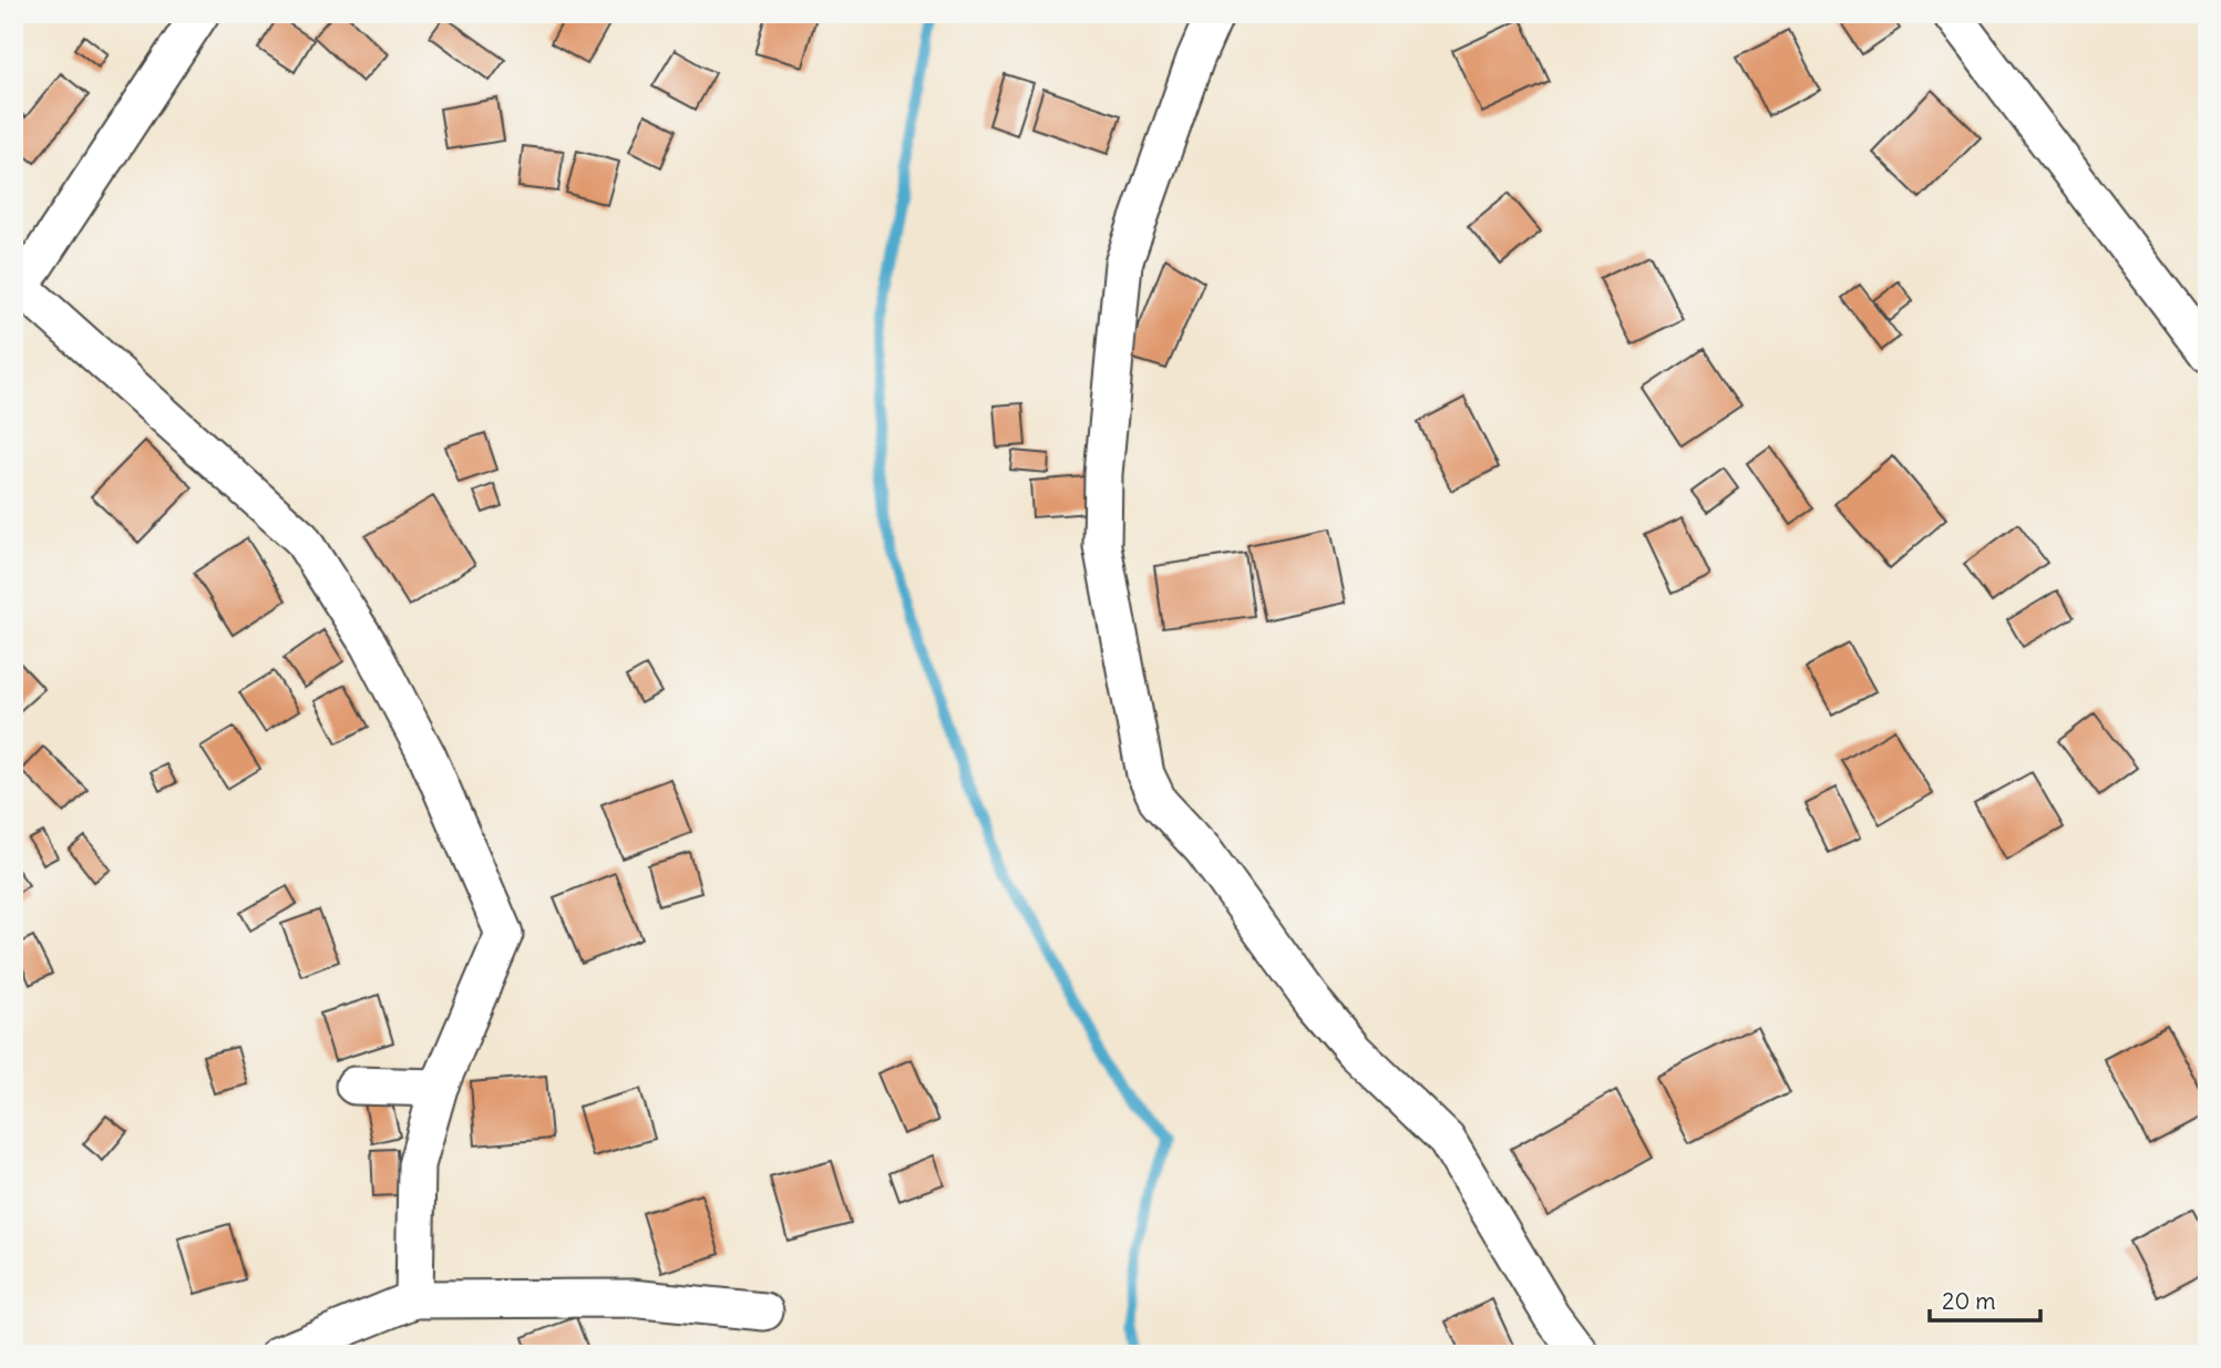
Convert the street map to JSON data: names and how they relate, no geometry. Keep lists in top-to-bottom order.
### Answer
{
  "scale_bar": "20 m"
}
